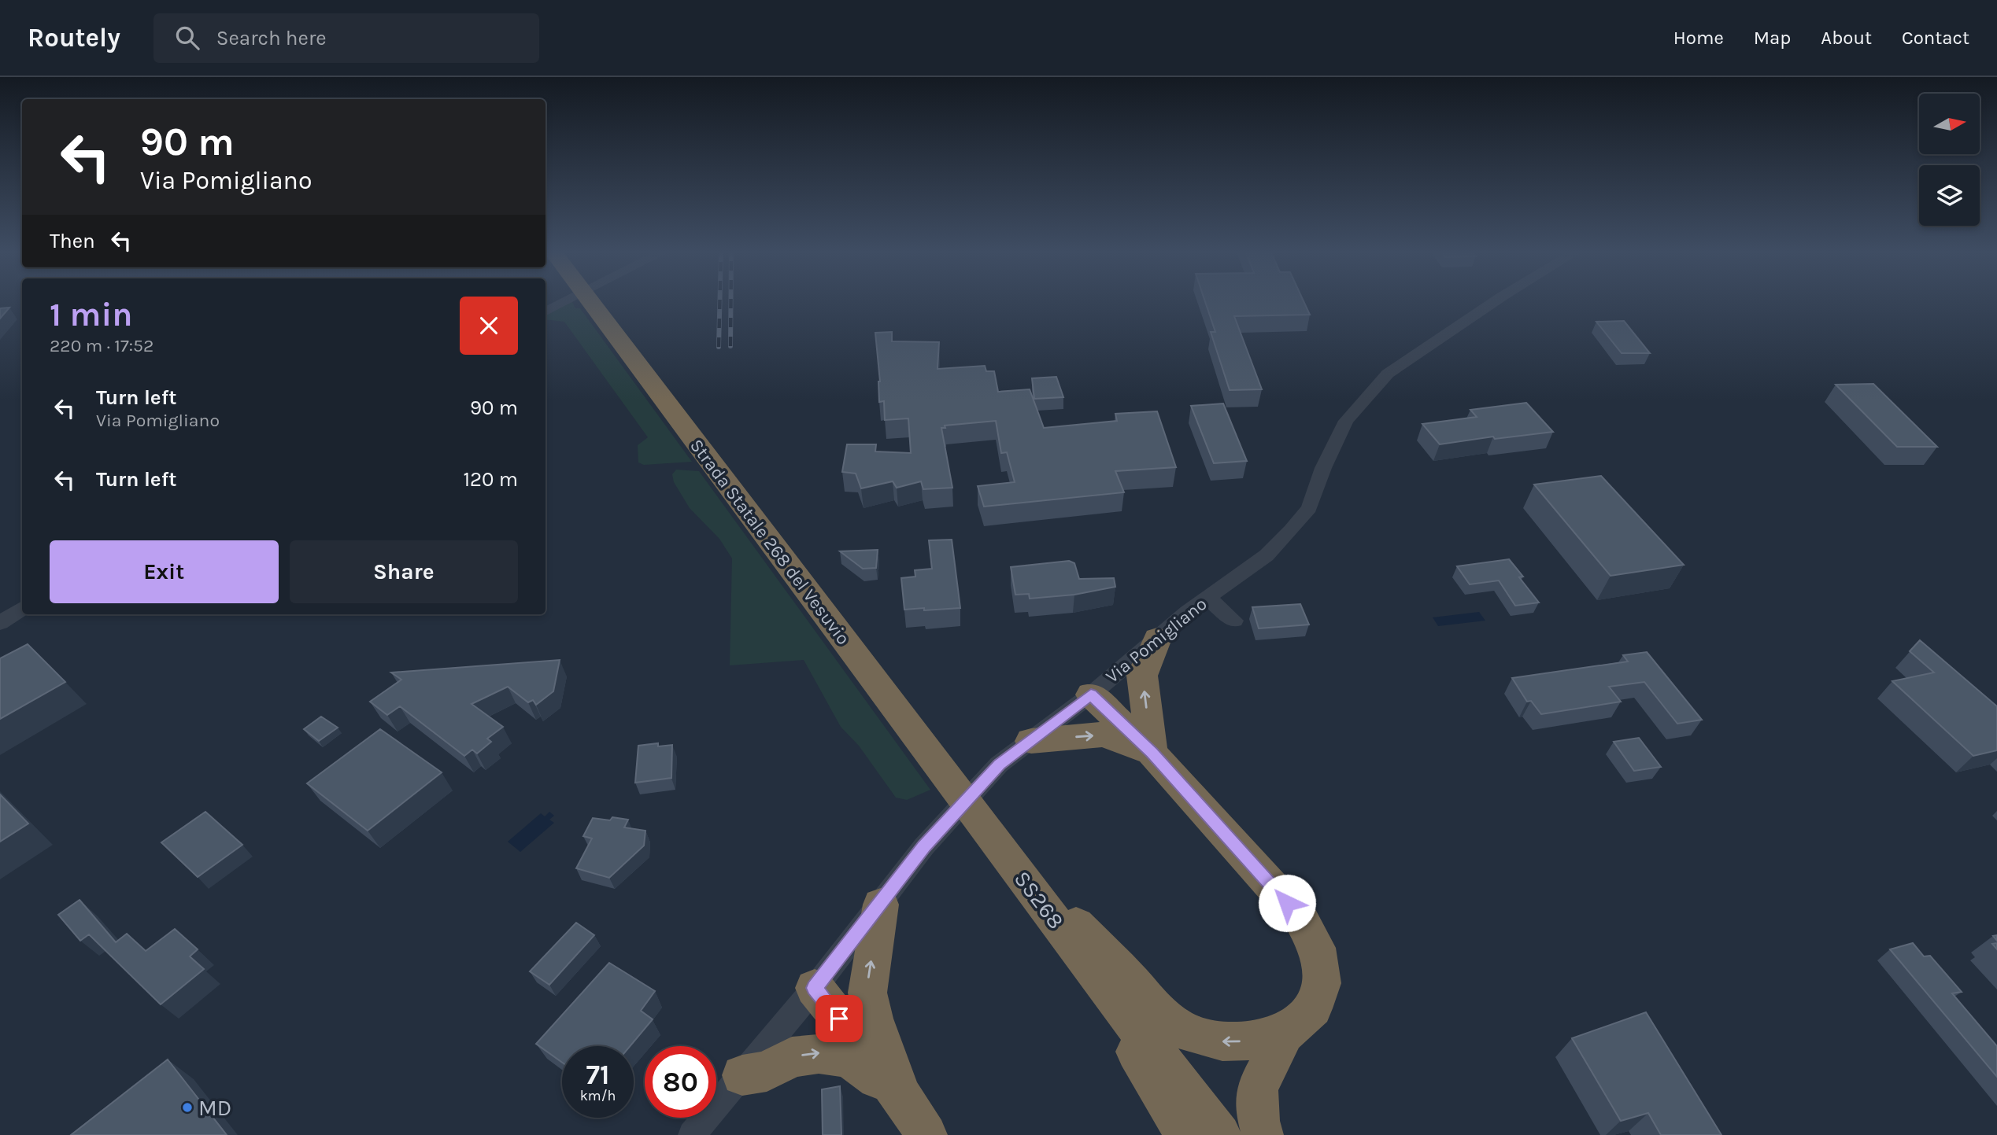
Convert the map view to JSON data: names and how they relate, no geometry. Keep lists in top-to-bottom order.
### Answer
{
  "streets": {
    "highway": ["Strada Statale 268 del Vesuvio", "SS268"],
    "street": ["Via Pomigliano"]
  },
  "crossings": [
    ["Strada Statale 268 del Vesuvio", "SS268"]
  ],
  "places": ["MD"],
  "north": "right",
  "page": {
    "header": "Routely",
    "search": "Search here",
    "nav": [
      "Home",
      "Map",
      "About",
      "Contact"
    ],
    "turn": ["90 m", "Via Pomigliano"],
    "then": "Then",
    "heading": ["1 min", "220 m · 17:52"],
    "list": [
      {
        "name": "Turn left",
        "note": "Via Pomigliano",
        "value": "90 m"
      },
      {
        "name": "Turn left",
        "value": "120 m"
      }
    ],
    "buttons": ["Exit", "Share"],
    "speed": "71 km/h",
    "limit": "80"
  }
}
